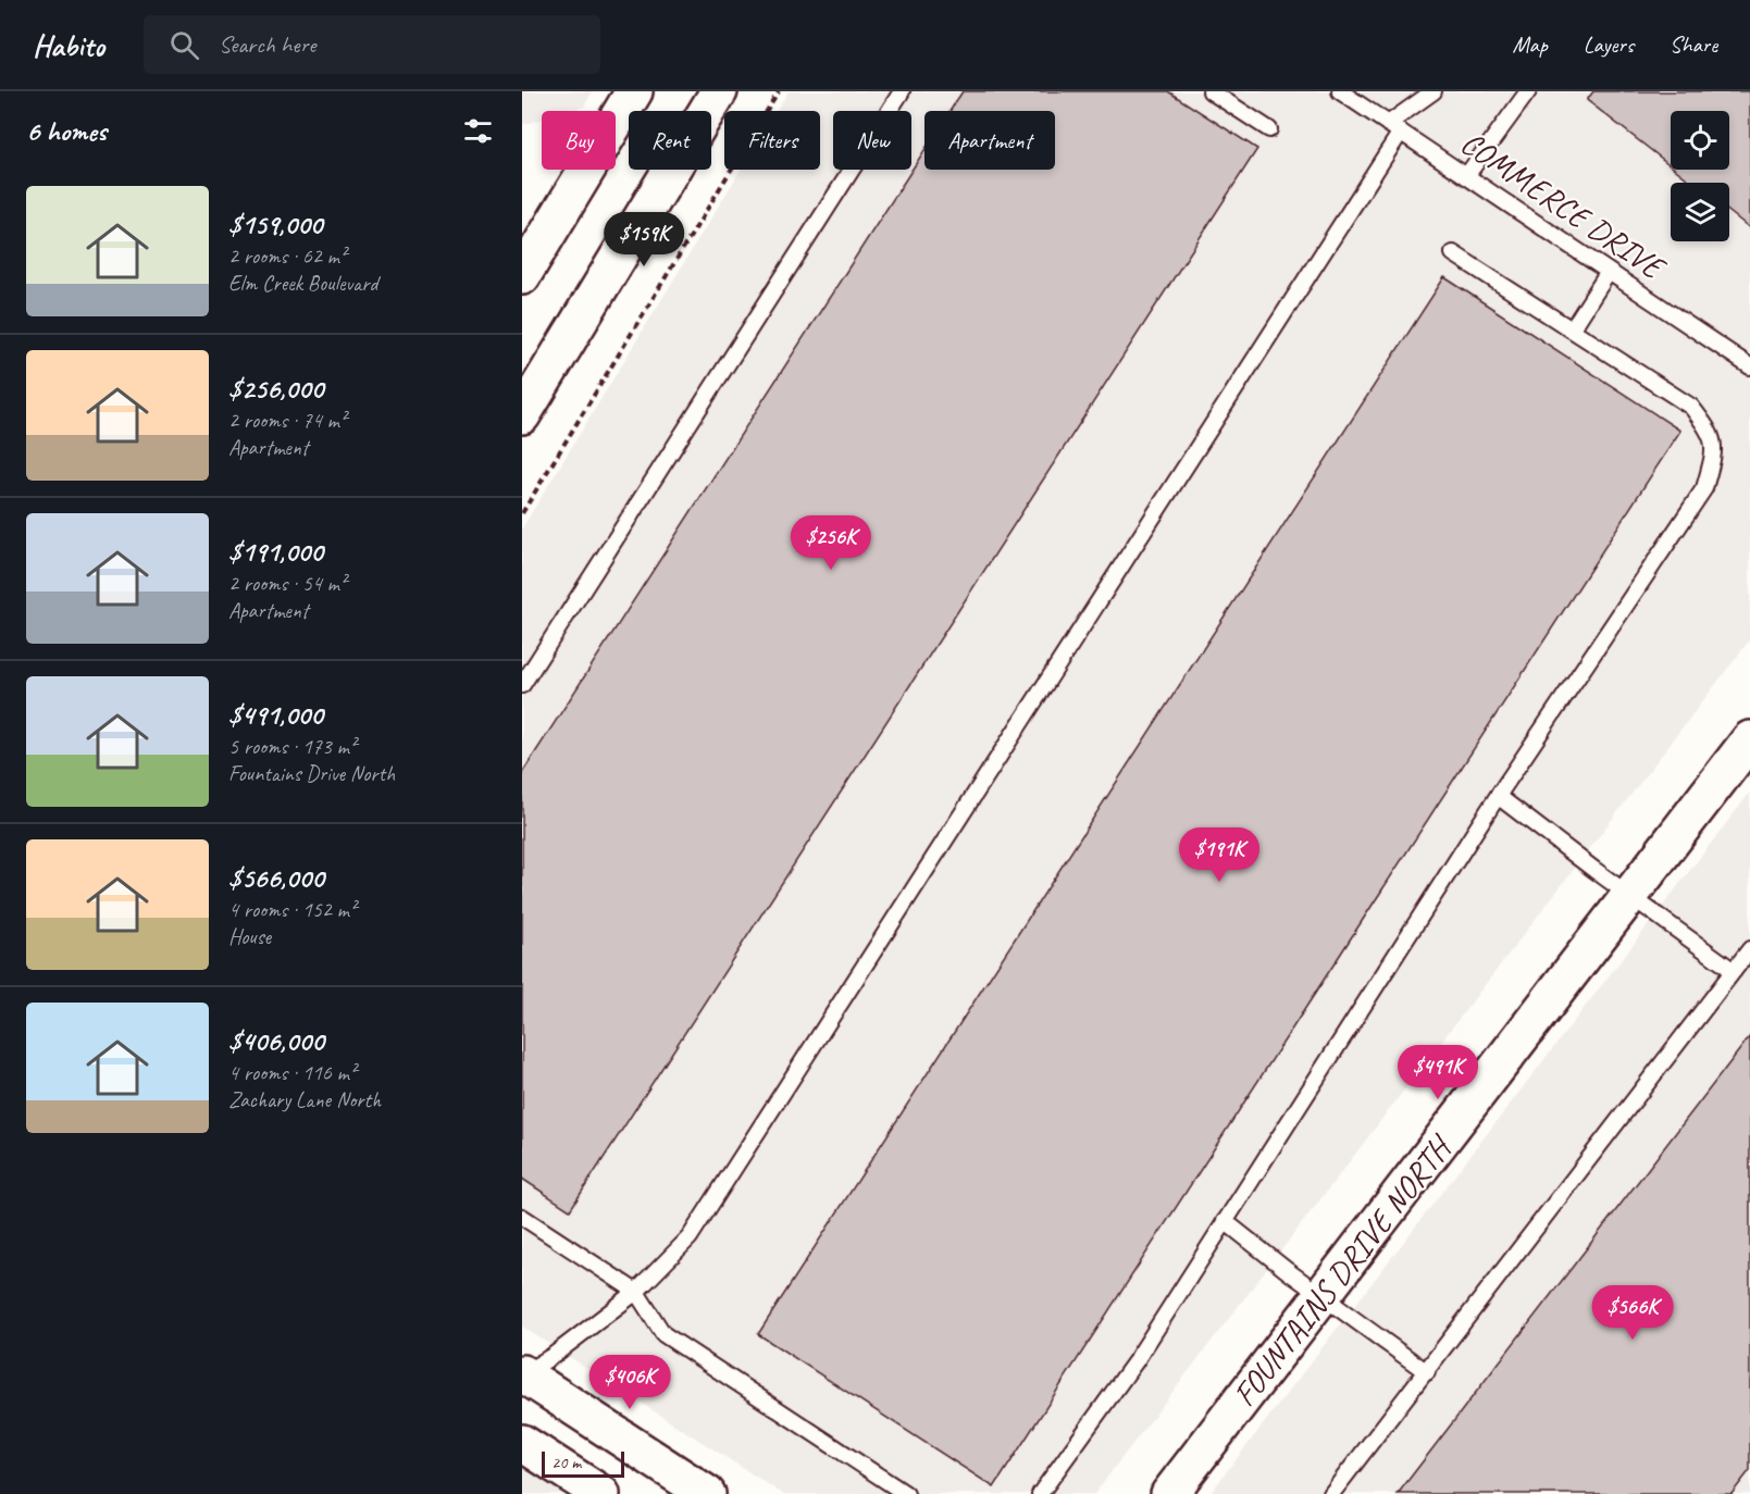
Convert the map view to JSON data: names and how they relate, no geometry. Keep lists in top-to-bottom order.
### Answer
{
  "streets": {
    "street": ["FOUNTAINS DRIVE NORTH"],
    "lane": ["COMMERCE DRIVE"]
  },
  "scale_bar": "20 m",
  "page": {
    "header": "Habito",
    "search": "Search here",
    "nav": ["Map", "Layers", "Share"],
    "heading": "6 homes",
    "chip": [
      "Buy",
      "Rent",
      "Filters",
      "New",
      "Apartment"
    ],
    "list": [
      {
        "name": "$159,000",
        "note": "2 rooms · 62 m² · Elm Creek Boulevard"
      },
      {
        "name": "$256,000",
        "note": "2 rooms · 74 m² · Apartment"
      },
      {
        "name": "$191,000",
        "note": "2 rooms · 54 m² · Apartment"
      },
      {
        "name": "$491,000",
        "note": "5 rooms · 173 m² · Fountains Drive North"
      },
      {
        "name": "$566,000",
        "note": "4 rooms · 152 m² · House"
      },
      {
        "name": "$406,000",
        "note": "4 rooms · 116 m² · Zachary Lane North"
      }
    ],
    "price": [
      "$159K",
      "$256K",
      "$191K",
      "$491K",
      "$566K",
      "$406K"
    ],
    "scale": "20 m"
  }
}
